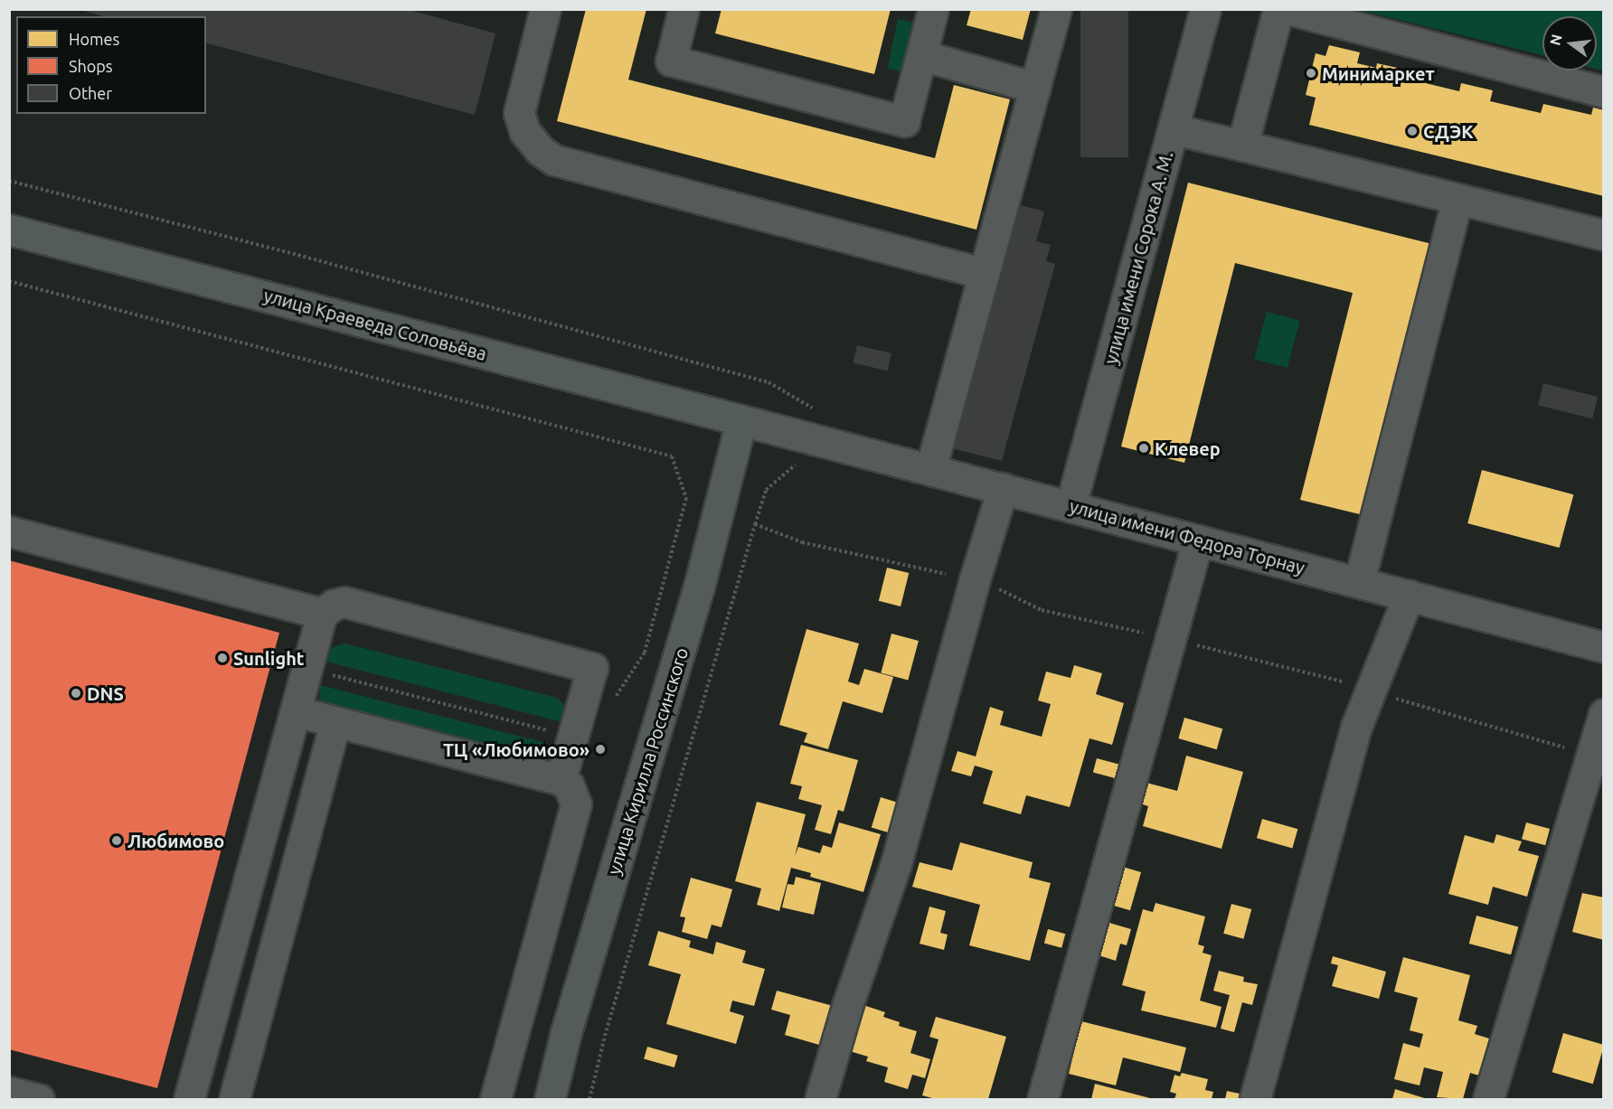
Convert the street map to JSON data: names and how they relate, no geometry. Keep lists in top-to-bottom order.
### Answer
{
  "streets": {
    "main road": ["улица Краеведа Соловьёва", "улица Кирилла Россинского"],
    "street": ["улица имени Сорока А. М.", "улица имени Федора Торнау"]
  },
  "crossings": [
    ["улица имени Сорока А. М.", "улица имени Федора Торнау"],
    ["улица Краеведа Соловьёва", "улица имени Федора Торнау"],
    ["улица Краеведа Соловьёва", "улица Кирилла Россинского"],
    ["улица имени Федора Торнау", "улица Кирилла Россинского"]
  ],
  "places": [
    "Минимаркет",
    "СДЭК",
    "Клевер",
    "Sunlight",
    "DNS",
    "ТЦ «Любимово»",
    "Любимово"
  ],
  "legend": ["Homes", "Shops", "Other"],
  "north": "left"
}
